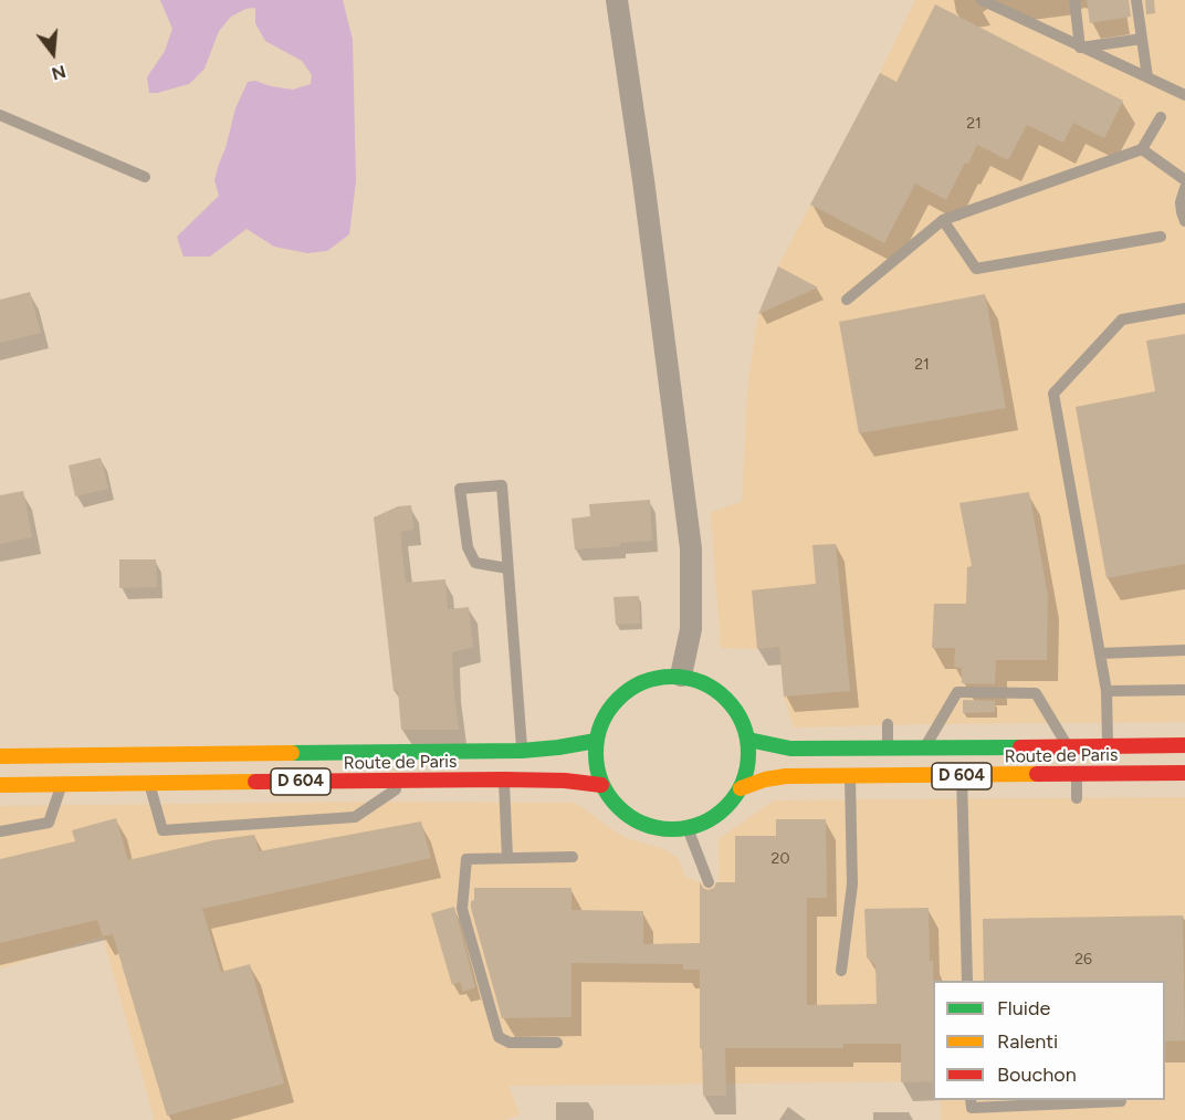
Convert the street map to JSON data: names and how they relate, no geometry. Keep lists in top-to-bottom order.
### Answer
{
  "streets": {
    "main road": ["Route de Paris", "D 604"]
  },
  "house_numbers": [
    "21",
    "21",
    "20",
    "26"
  ],
  "legend": ["Fluide", "Ralenti", "Bouchon"],
  "north": "bottom"
}
